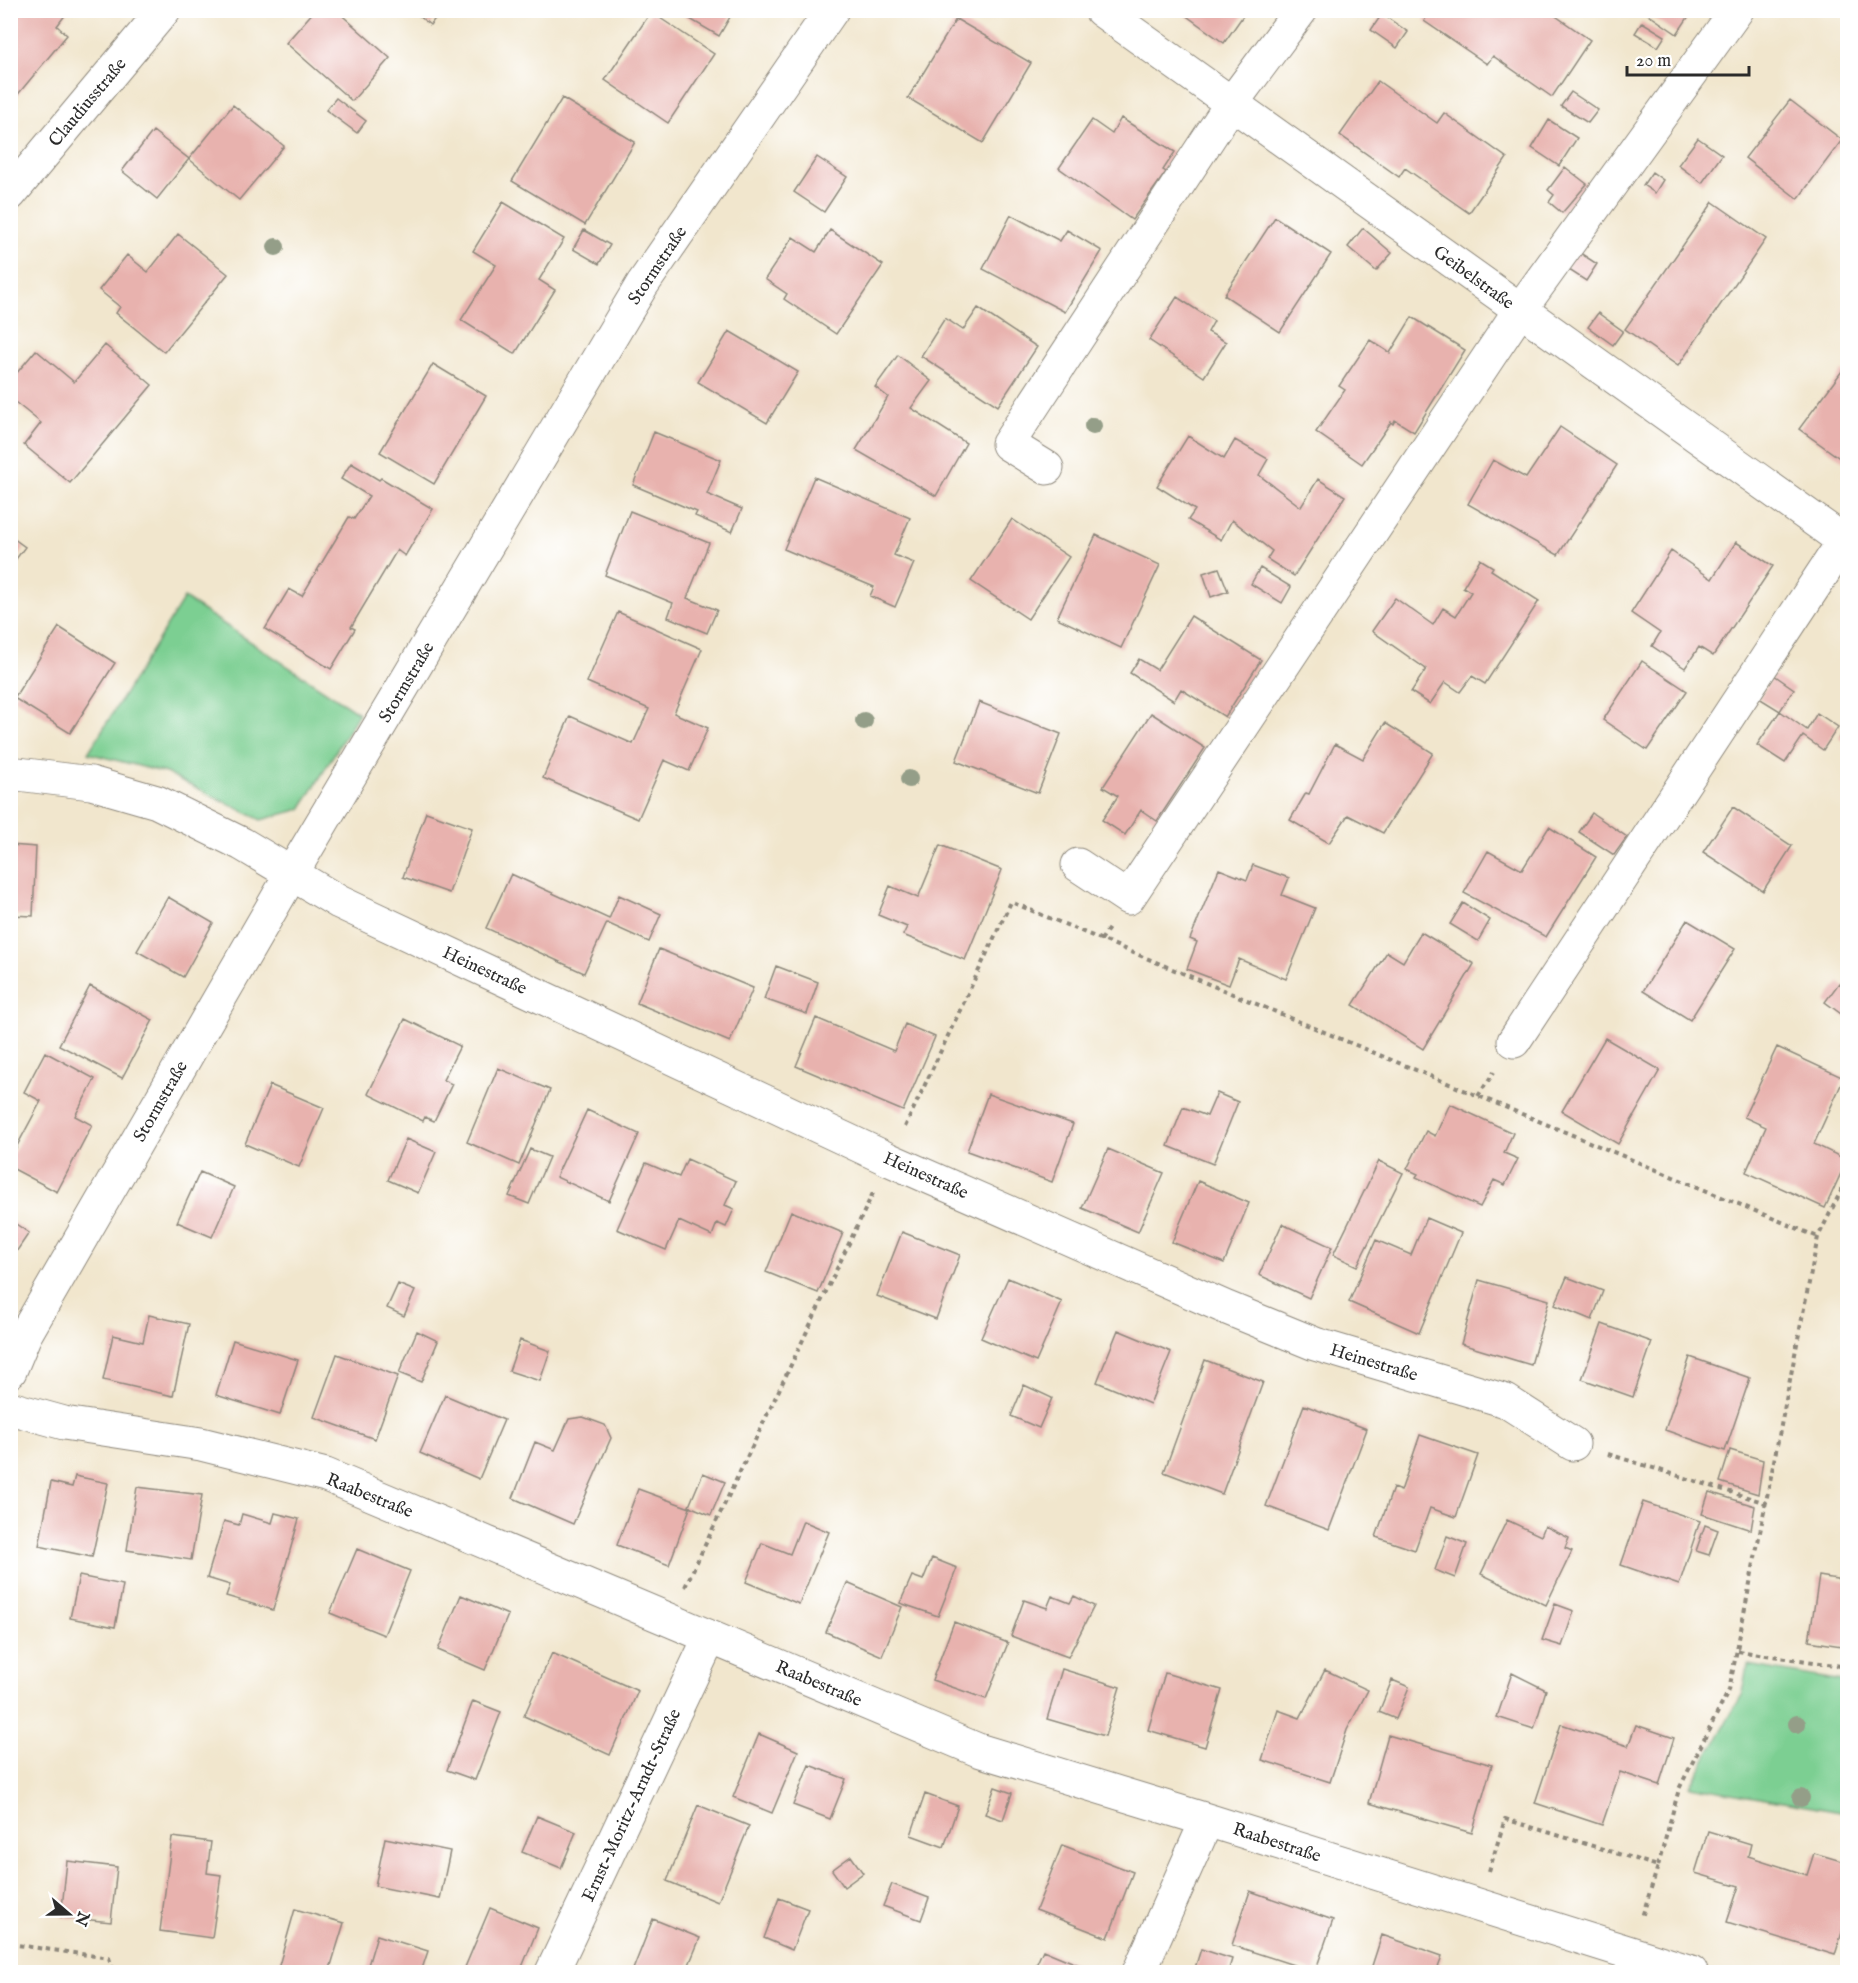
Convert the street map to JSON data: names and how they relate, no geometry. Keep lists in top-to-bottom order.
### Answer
{
  "streets": {
    "street": [
      "Claudiusstraße",
      "Stormstraße",
      "Geibelstraße",
      "Heinestraße",
      "Raabestraße",
      "Ernst-Moritz-Arndt-Straße"
    ]
  },
  "crossings": [
    ["Stormstraße", "Heinestraße"],
    ["Raabestraße", "Ernst-Moritz-Arndt-Straße"]
  ],
  "scale_bar": "20 m",
  "north": "right"
}
